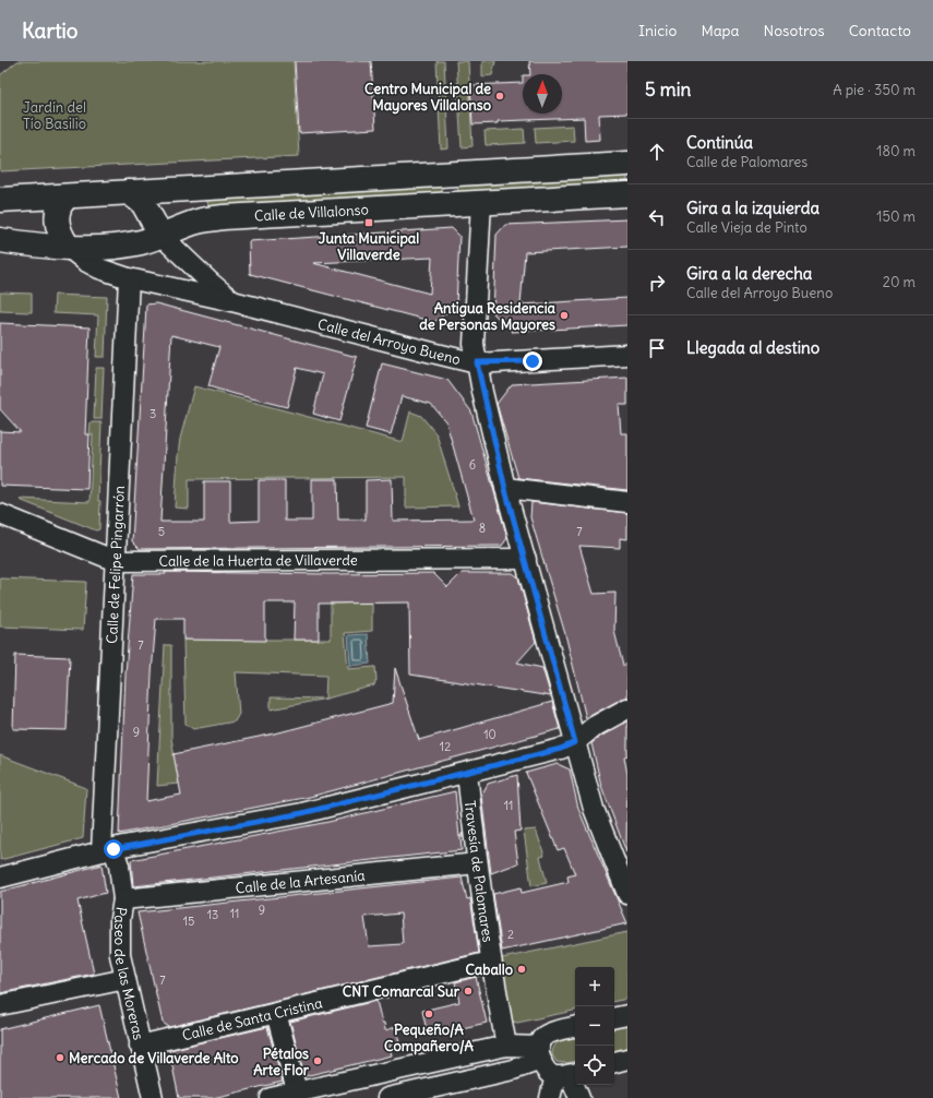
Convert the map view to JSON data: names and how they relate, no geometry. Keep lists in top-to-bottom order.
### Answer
{
  "streets": {
    "main road": ["Calle de Villalonso"],
    "street": [
      "Calle del Arroyo Bueno",
      "Calle de la Huerta de Villaverde",
      "Calle de Felipe Pingarrón",
      "Travesía de Palomares",
      "Calle de la Artesanía",
      "Paseo de las Moreras",
      "Calle de Santa Cristina"
    ]
  },
  "crossings": [
    ["Calle de Villalonso", "Calle del Arroyo Bueno"],
    ["Calle del Arroyo Bueno", "Calle de Felipe Pingarrón"],
    ["Calle de la Huerta de Villaverde", "Calle de Felipe Pingarrón"],
    ["Calle de Felipe Pingarrón", "Paseo de las Moreras"],
    ["Travesía de Palomares", "Calle de la Artesanía"],
    ["Travesía de Palomares", "Calle de Santa Cristina"],
    ["Calle de la Artesanía", "Paseo de las Moreras"],
    ["Paseo de las Moreras", "Calle de Santa Cristina"]
  ],
  "parks": ["Jardín del Tío Basilio"],
  "places": {
    "other": [
      "Centro Municipal de Mayores Villalonso",
      "Antigua Residencia de Personas Mayores",
      "Caballo",
      "CNT Comarcal Sur",
      "Pequeño/A Compañero/A",
      "Mercado de Villaverde Alto",
      "Pétalos Arte Flor"
    ],
    "transit": ["Junta Municipal Villaverde"]
  },
  "house_numbers": [
    "3",
    "6",
    "8",
    "5",
    "7",
    "7",
    "9",
    "10",
    "12",
    "11",
    "9",
    "11",
    "13",
    "15",
    "2",
    "7"
  ],
  "north": "top",
  "page": {
    "header": "Kartio",
    "nav": [
      "Inicio",
      "Mapa",
      "Nosotros",
      "Contacto"
    ],
    "heading": ["5 min", "A pie · 350 m"],
    "list": [
      ["Continúa", "Calle de Palomares", "180 m"],
      ["Gira a la izquierda", "Calle Vieja de Pinto", "150 m"],
      ["Gira a la derecha", "Calle del Arroyo Bueno", "20 m"],
      "Llegada al destino"
    ],
    "map_buttons": ["+", "−"]
  }
}
